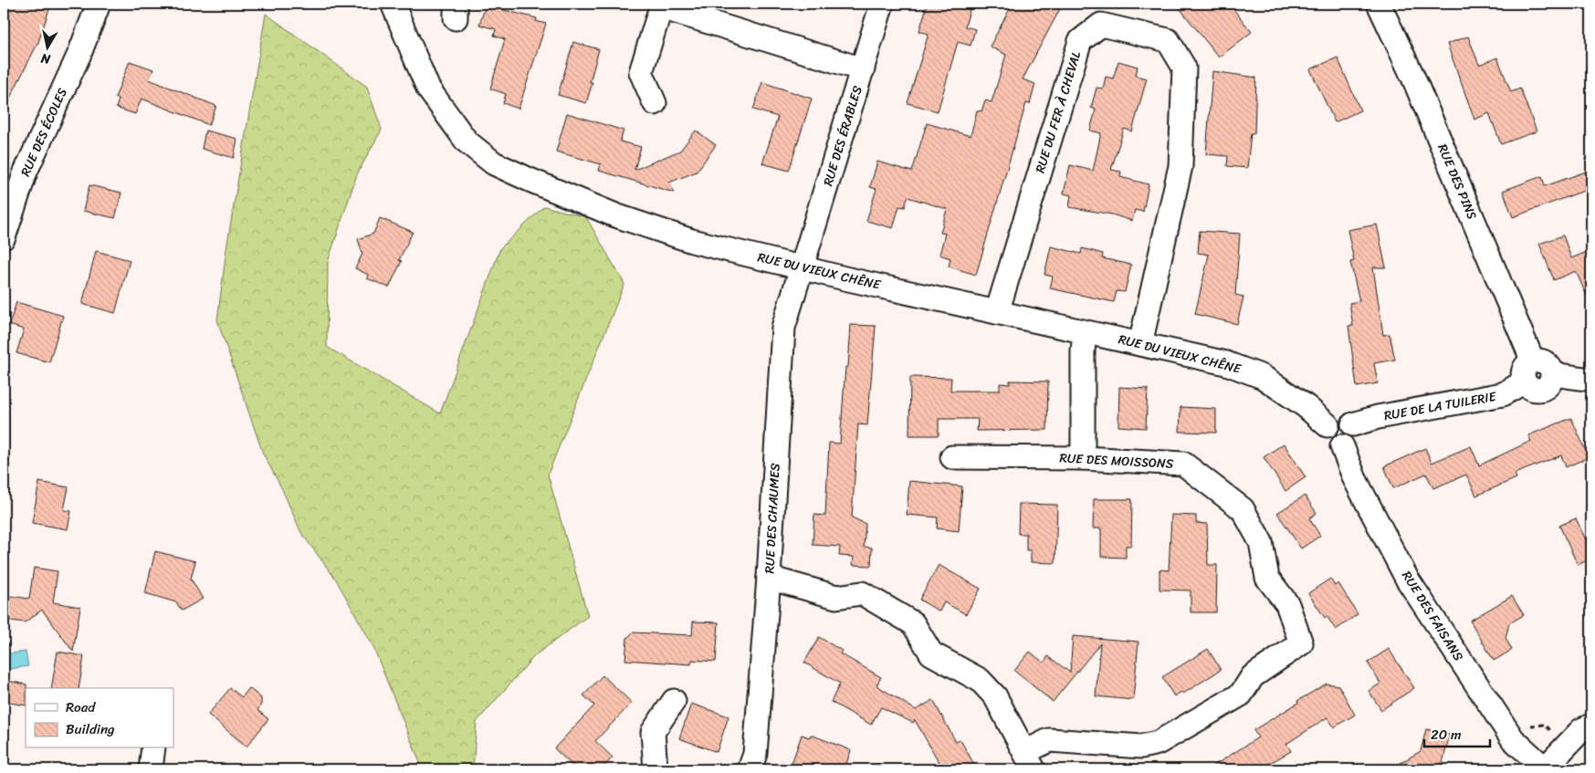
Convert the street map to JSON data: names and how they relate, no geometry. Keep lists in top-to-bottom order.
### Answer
{
  "streets": {
    "street": [
      "RUE DU FER À CHEVAL",
      "RUE DES ÉCOLES",
      "RUE DES ÉRABLES",
      "RUE DES PINS",
      "RUE DU VIEUX CHÊNE",
      "RUE DE LA TUILERIE",
      "RUE DES MOISSONS",
      "RUE DES CHAUMES",
      "RUE DES FAISANS"
    ]
  },
  "crossings": [
    ["RUE DU FER À CHEVAL", "RUE DU VIEUX CHÊNE"],
    ["RUE DES ÉRABLES", "RUE DU VIEUX CHÊNE"],
    ["RUE DES ÉRABLES", "RUE DES CHAUMES"],
    ["RUE DES PINS", "RUE DE LA TUILERIE"],
    ["RUE DU VIEUX CHÊNE", "RUE DE LA TUILERIE"],
    ["RUE DU VIEUX CHÊNE", "RUE DES CHAUMES"],
    ["RUE DU VIEUX CHÊNE", "RUE DES FAISANS"],
    ["RUE DE LA TUILERIE", "RUE DES FAISANS"]
  ],
  "legend": ["Road", "Building"],
  "scale_bar": "20 m",
  "north": "bottom"
}
